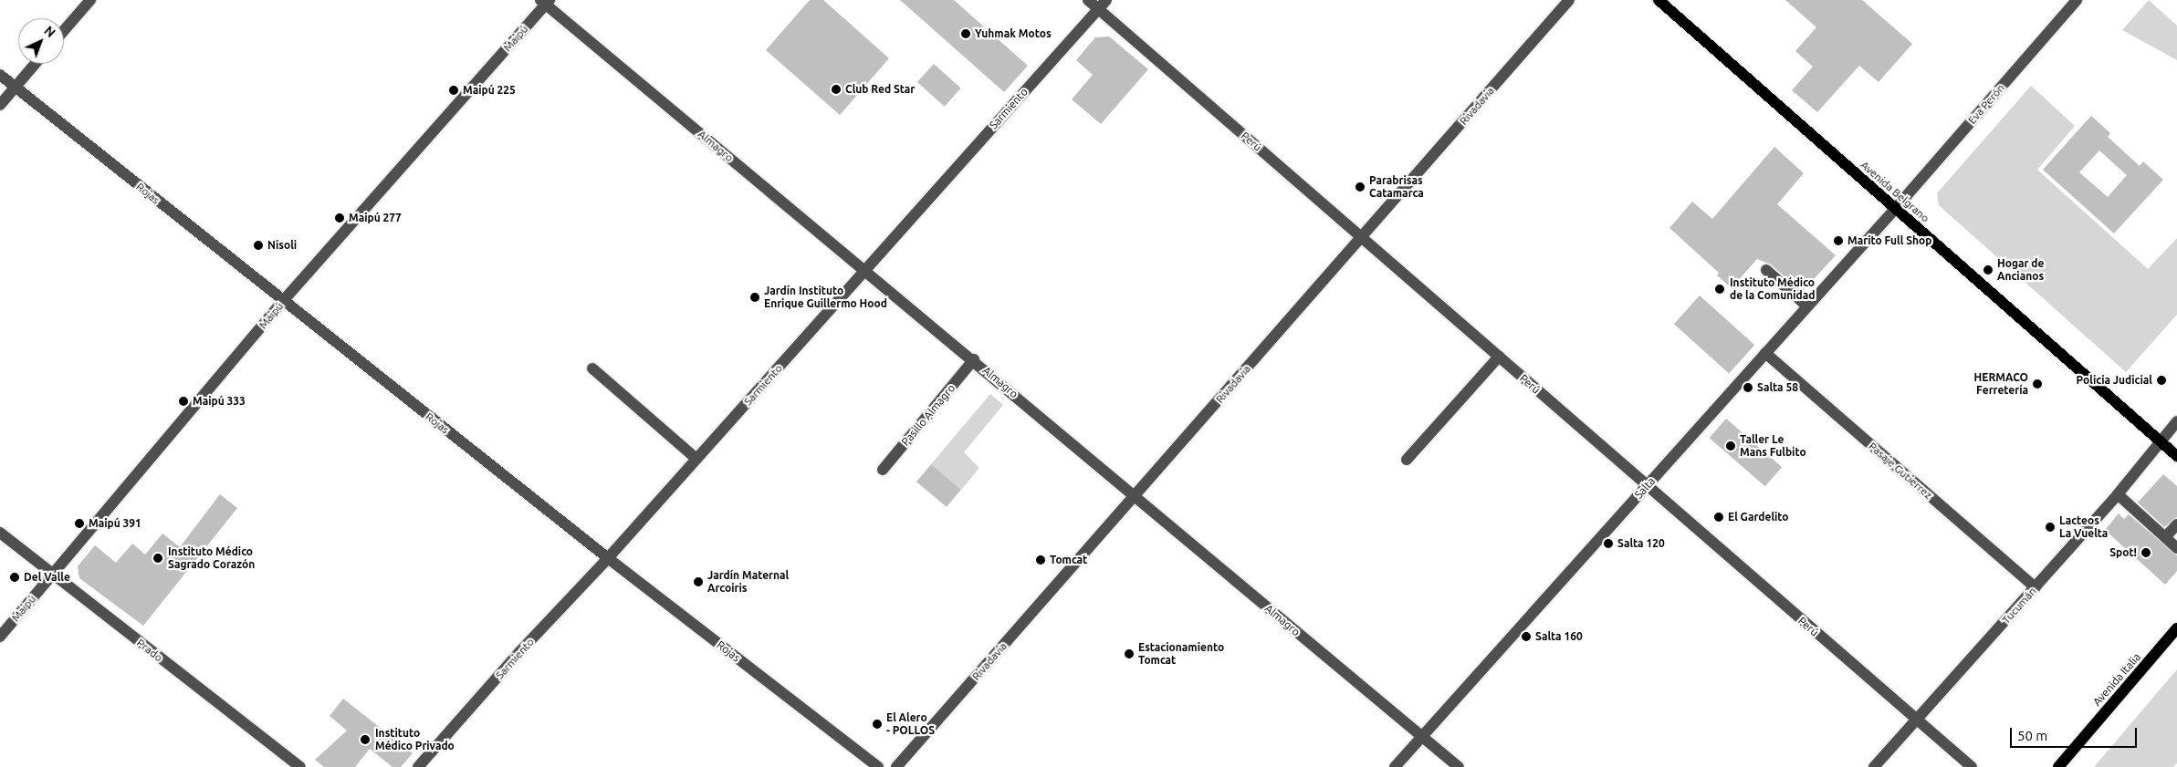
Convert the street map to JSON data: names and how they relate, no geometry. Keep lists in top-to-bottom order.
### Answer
{
  "streets": {
    "main road": ["Avenida Belgrano", "Avenida Italia"],
    "street": [
      "Maipú",
      "Eva Perón",
      "Rivadavia",
      "Sarmiento",
      "Perú",
      "Almagro",
      "Rojas",
      "Pasillo Almagro",
      "Pasaje Gutierrez",
      "Salta",
      "Tucumán",
      "Prado"
    ]
  },
  "crossings": [
    ["Maipú", "Almagro"],
    ["Maipú", "Rojas"],
    ["Maipú", "Prado"],
    ["Eva Perón", "Avenida Belgrano"],
    ["Eva Perón", "Salta"],
    ["Rivadavia", "Perú"],
    ["Rivadavia", "Almagro"],
    ["Sarmiento", "Perú"],
    ["Sarmiento", "Almagro"],
    ["Sarmiento", "Rojas"],
    ["Perú", "Salta"],
    ["Perú", "Tucumán"],
    ["Almagro", "Pasillo Almagro"],
    ["Almagro", "Salta"],
    ["Avenida Belgrano", "Salta"],
    ["Avenida Belgrano", "Tucumán"],
    ["Pasaje Gutierrez", "Salta"],
    ["Pasaje Gutierrez", "Tucumán"]
  ],
  "places": [
    "Yuhmak Motos",
    "Club Red Star",
    "Maipú 225",
    "Parabrisas Catamarca",
    "Maipú 277",
    "Marito Full Shop",
    "Nisoli",
    "Hogar de Ancianos",
    "Instituto Médico de la Comunidad",
    "Jardín Instituto Enrique Guillermo Hood",
    "Policia Judicial",
    "HERMACO Ferretería",
    "Salta 58",
    "Maipú 333",
    "Taller Le Mans Fulbito",
    "El Gardelito",
    "Maipú 391",
    "Lacteos La Vuelta",
    "Salta 120",
    "Spot!",
    "Instituto Médico Sagrado Corazón",
    "Tomcat",
    "Del Valle",
    "Jardín Maternal Arcoiris",
    "Salta 160",
    "Estacionamiento Tomcat",
    "El Alero - POLLOS",
    "Instituto Médico Privado"
  ],
  "scale_bar": "50 m",
  "north": "top right"
}
